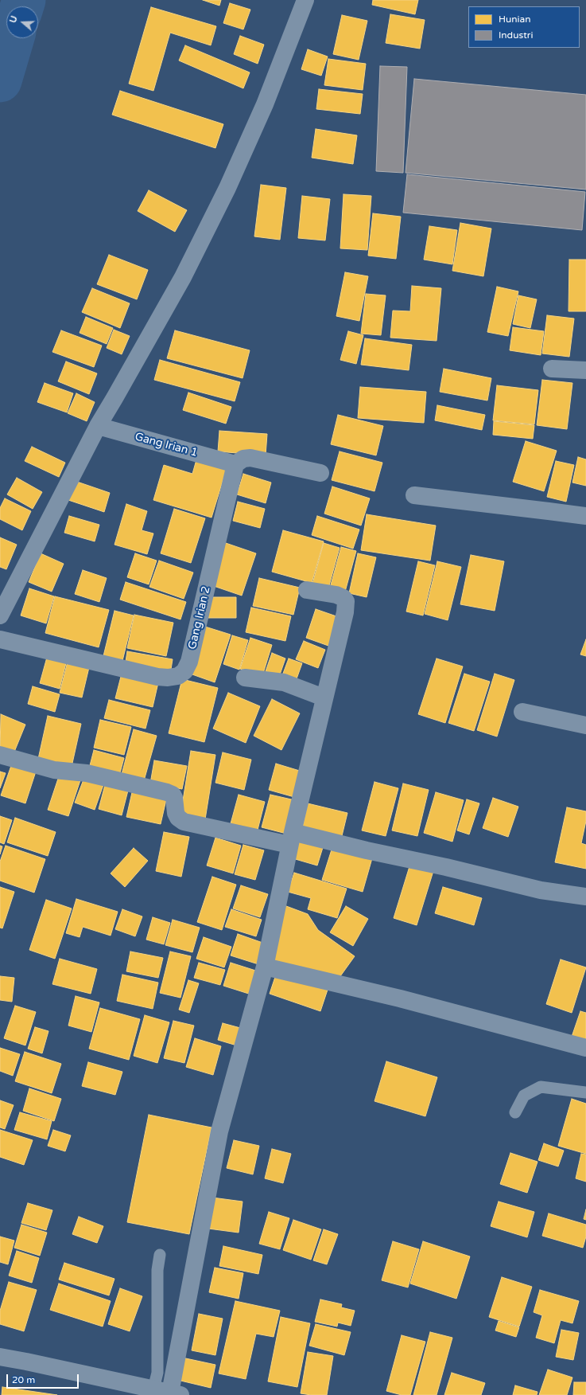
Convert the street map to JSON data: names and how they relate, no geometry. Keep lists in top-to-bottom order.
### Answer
{
  "streets": {
    "street": ["Gang Irian 1", "Gang Irian 2"]
  },
  "crossings": [
    ["Gang Irian 1", "Gang Irian 2"]
  ],
  "legend": ["Hunian", "Industri"],
  "scale_bar": "20 m",
  "north": "left"
}
